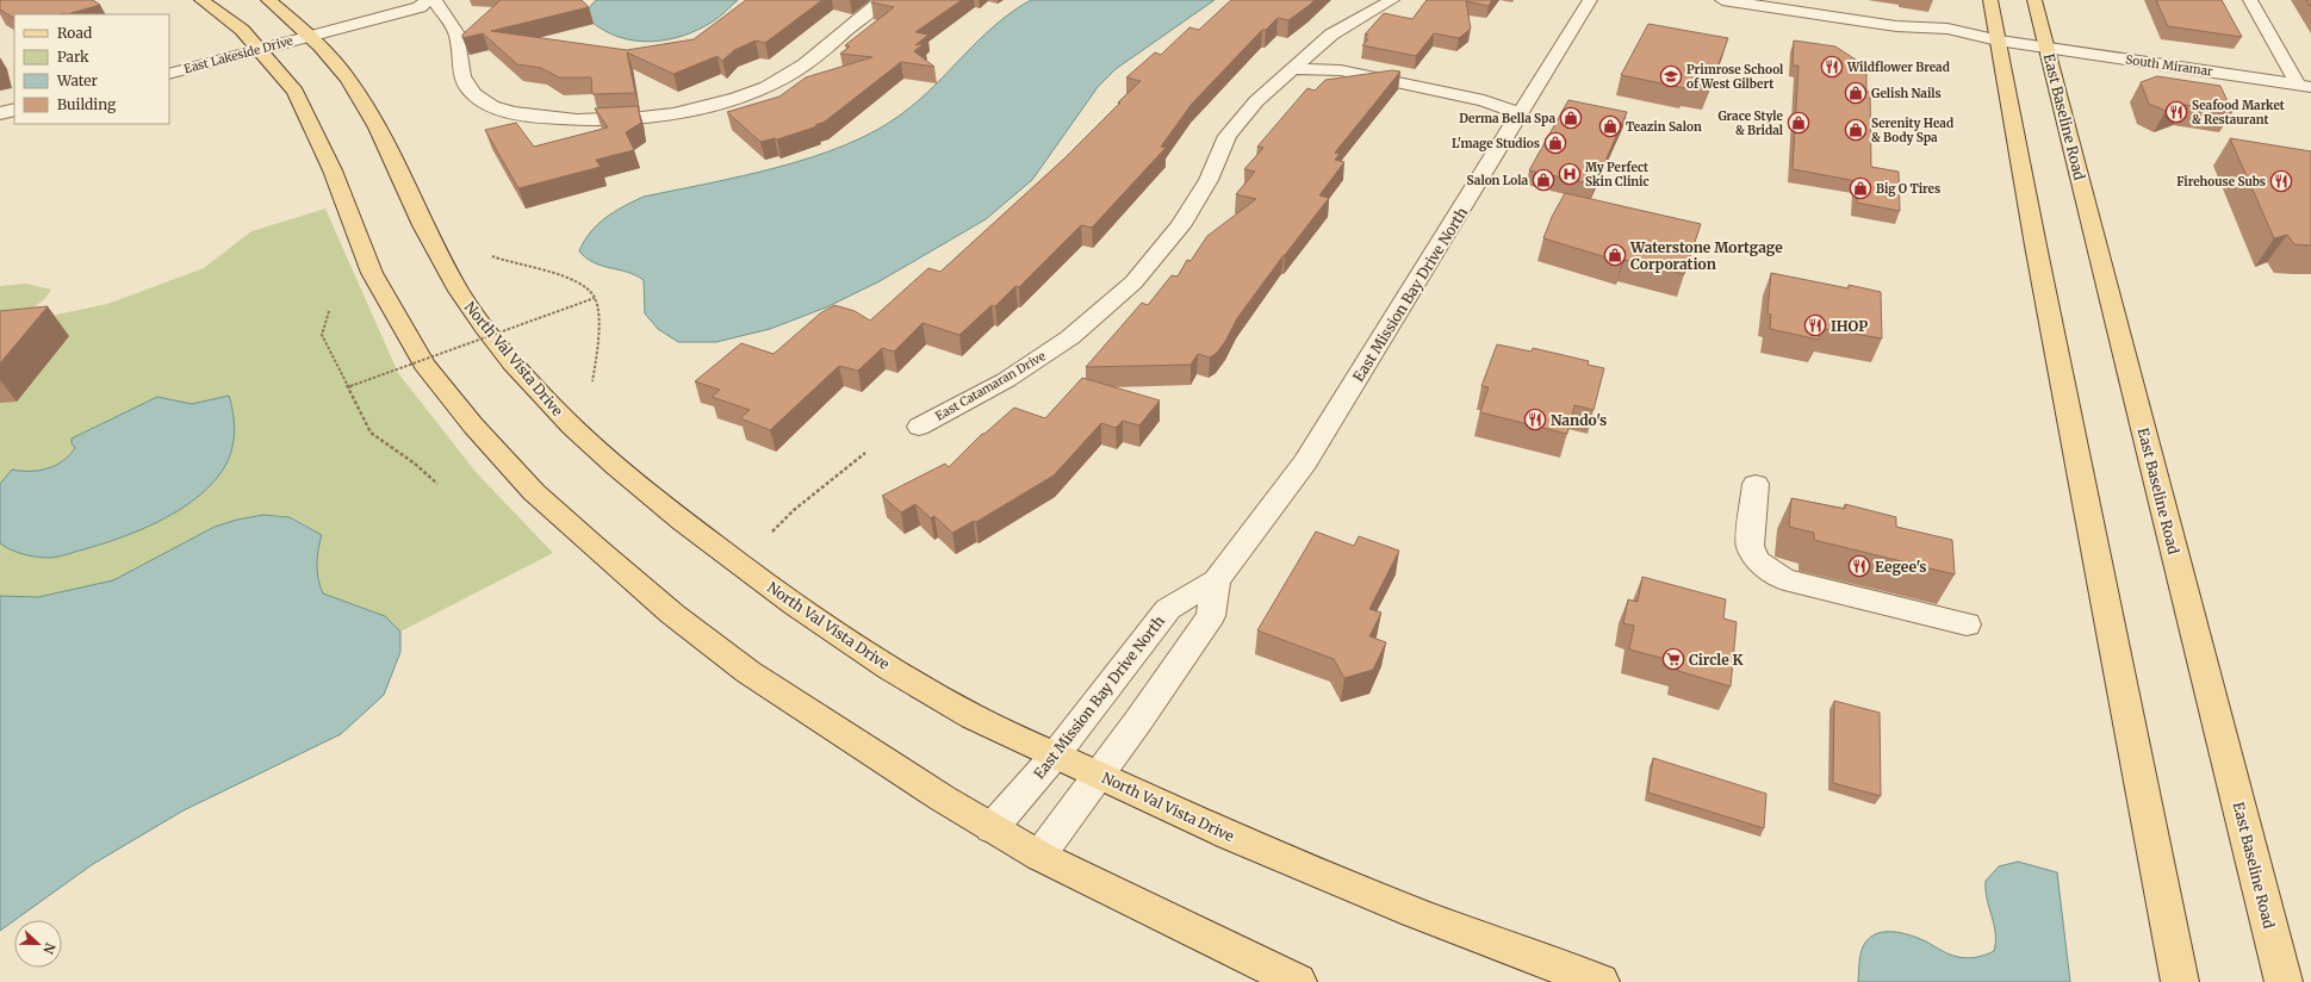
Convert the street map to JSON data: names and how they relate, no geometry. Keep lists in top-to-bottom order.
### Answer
{
  "streets": {
    "main road": ["East Baseline Road", "North Val Vista Drive"],
    "street": [
      "East Lakeside Drive",
      "South Miramar",
      "East Mission Bay Drive North",
      "East Catamaran Drive"
    ]
  },
  "crossings": [
    ["East Lakeside Drive", "North Val Vista Drive"],
    ["South Miramar", "East Baseline Road"],
    ["East Mission Bay Drive North", "North Val Vista Drive"]
  ],
  "places": {
    "restaurant": [
      "Wildflower Bread",
      "Seafood Market & Restaurant",
      "Firehouse Subs",
      "IHOP",
      "Nando's",
      "Eegee's"
    ],
    "school or university": ["Primrose School of West Gilbert"],
    "shop": [
      "Gelish Nails",
      "Derma Bella Spa",
      "Grace Style & Bridal",
      "Teazin Salon",
      "Serenity Head & Body Spa",
      "L'mage Studios",
      "Salon Lola",
      "Big O Tires",
      "Waterstone Mortgage Corporation"
    ],
    "hospital": ["My Perfect Skin Clinic"],
    "supermarket": ["Circle K"]
  },
  "legend": [
    "Road",
    "Park",
    "Water",
    "Building"
  ],
  "north": "right"
}
